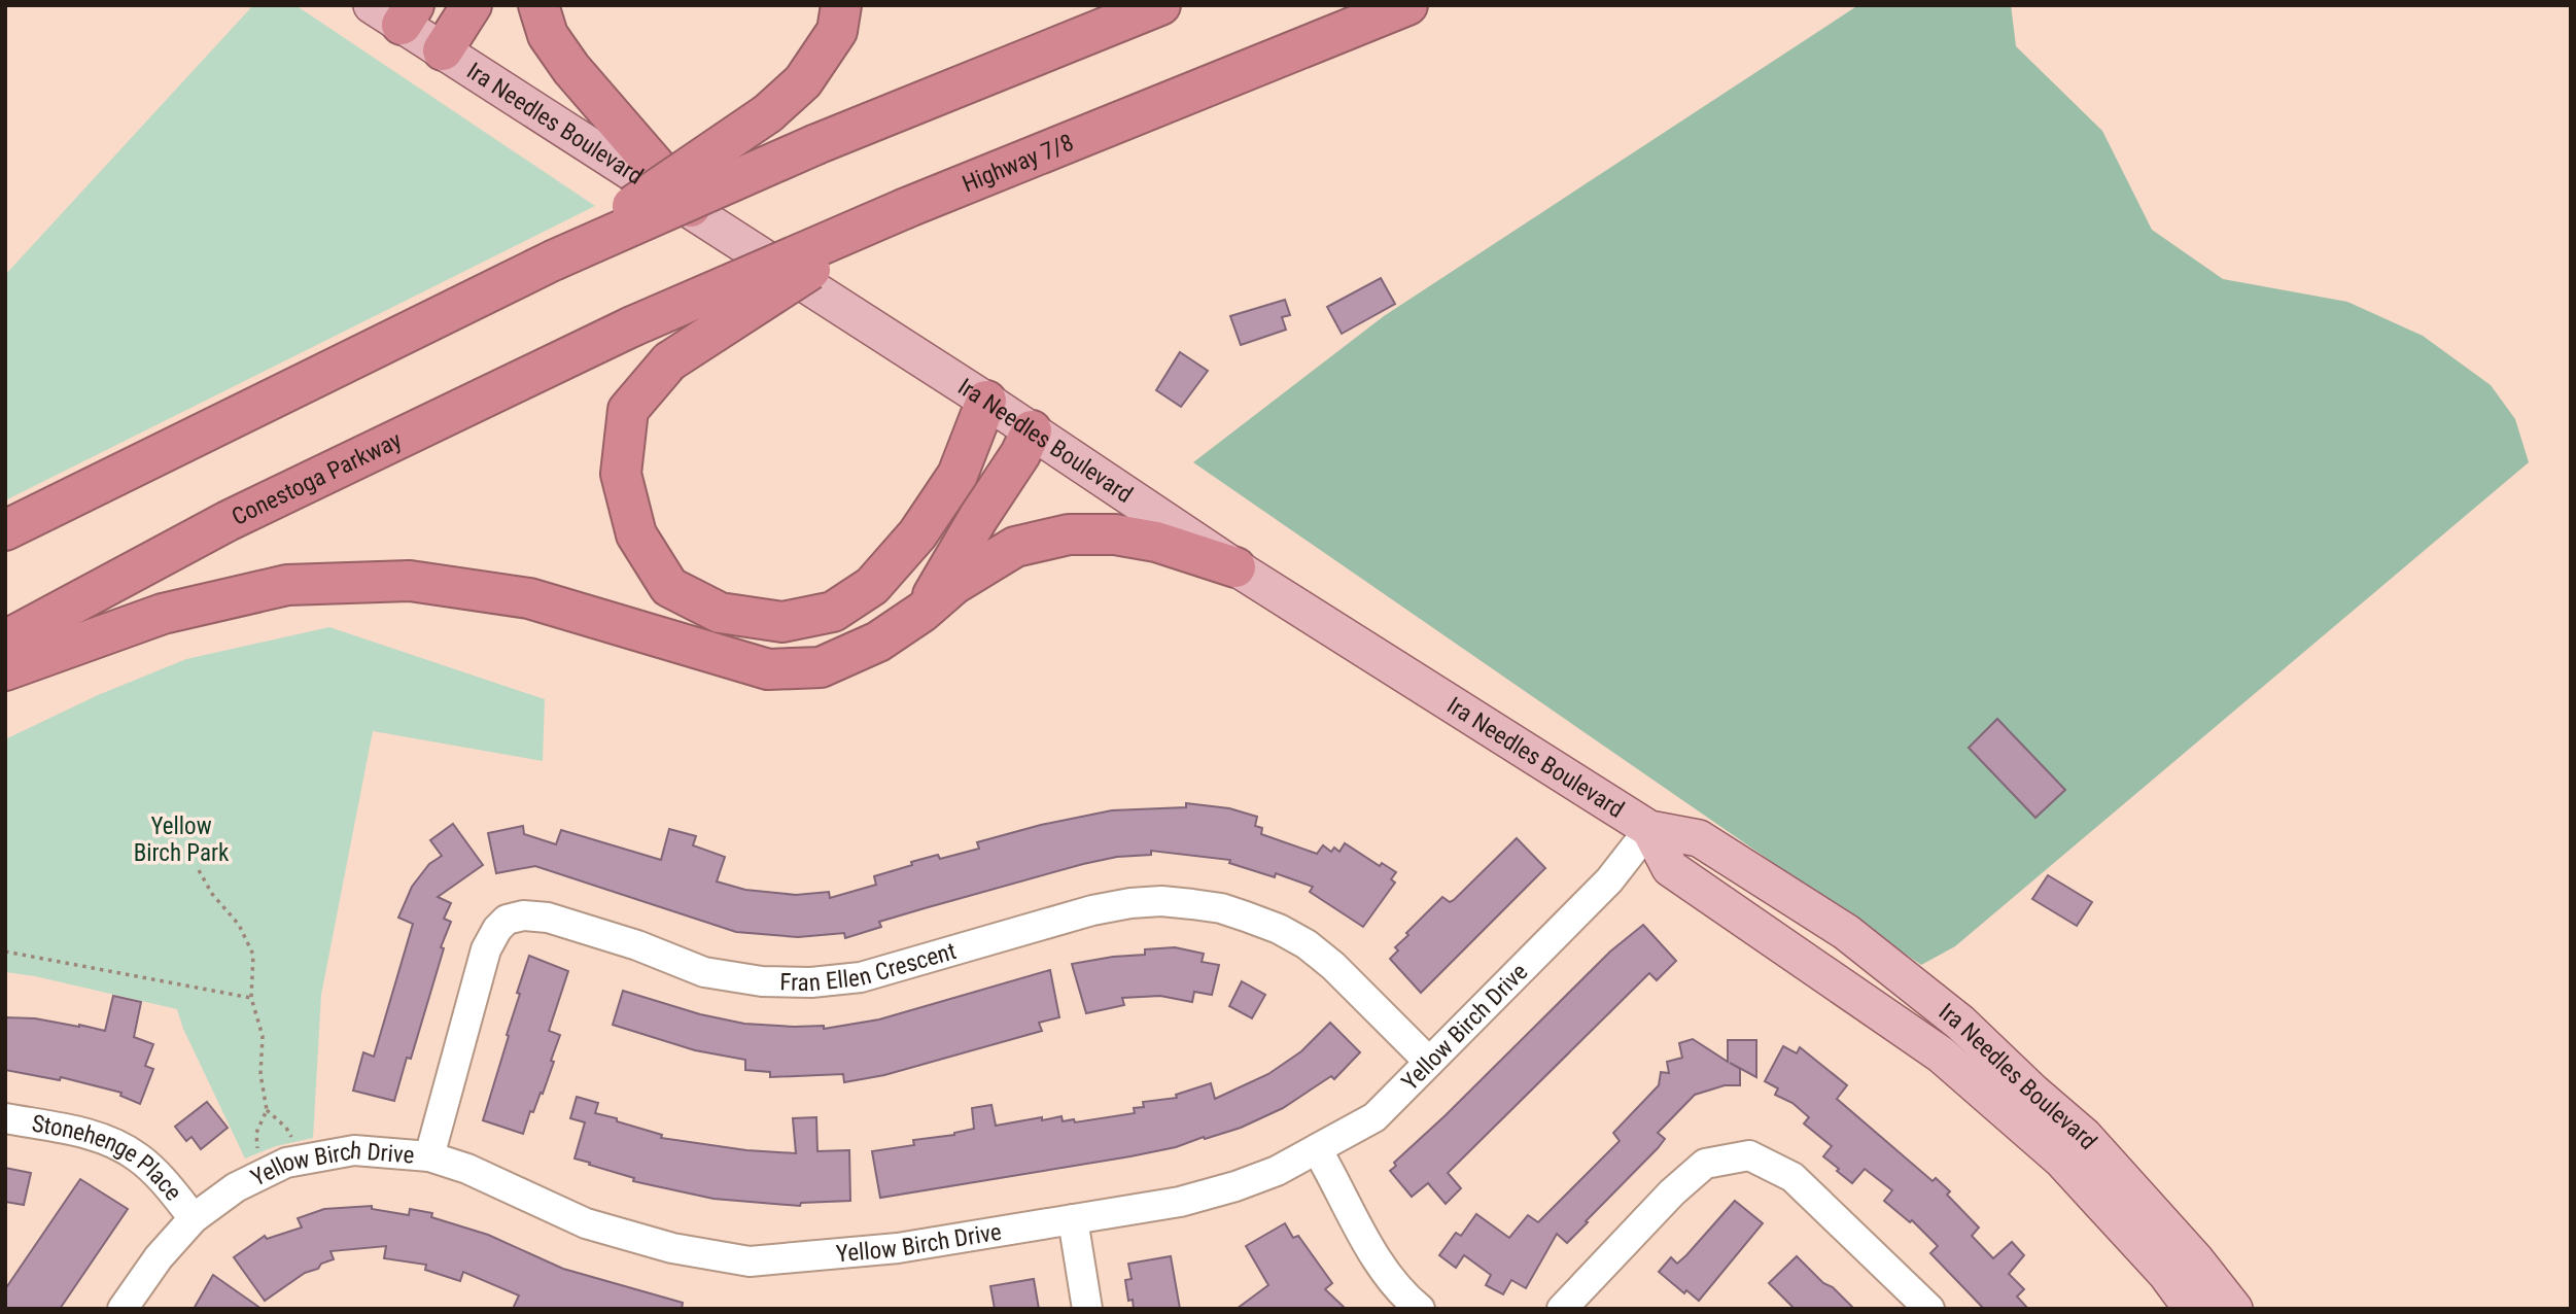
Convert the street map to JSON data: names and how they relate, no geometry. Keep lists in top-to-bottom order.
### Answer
{
  "streets": {
    "highway": ["Highway 7/8", "Conestoga Parkway"],
    "main road": ["Ira Needles Boulevard"],
    "street": ["Fran Ellen Crescent", "Yellow Birch Drive", "Stonehenge Place"]
  },
  "crossings": [
    ["Ira Needles Boulevard", "Yellow Birch Drive"],
    ["Highway 7/8", "Conestoga Parkway"],
    ["Fran Ellen Crescent", "Yellow Birch Drive"],
    ["Yellow Birch Drive", "Stonehenge Place"]
  ],
  "parks": ["Yellow Birch Park"]
}
